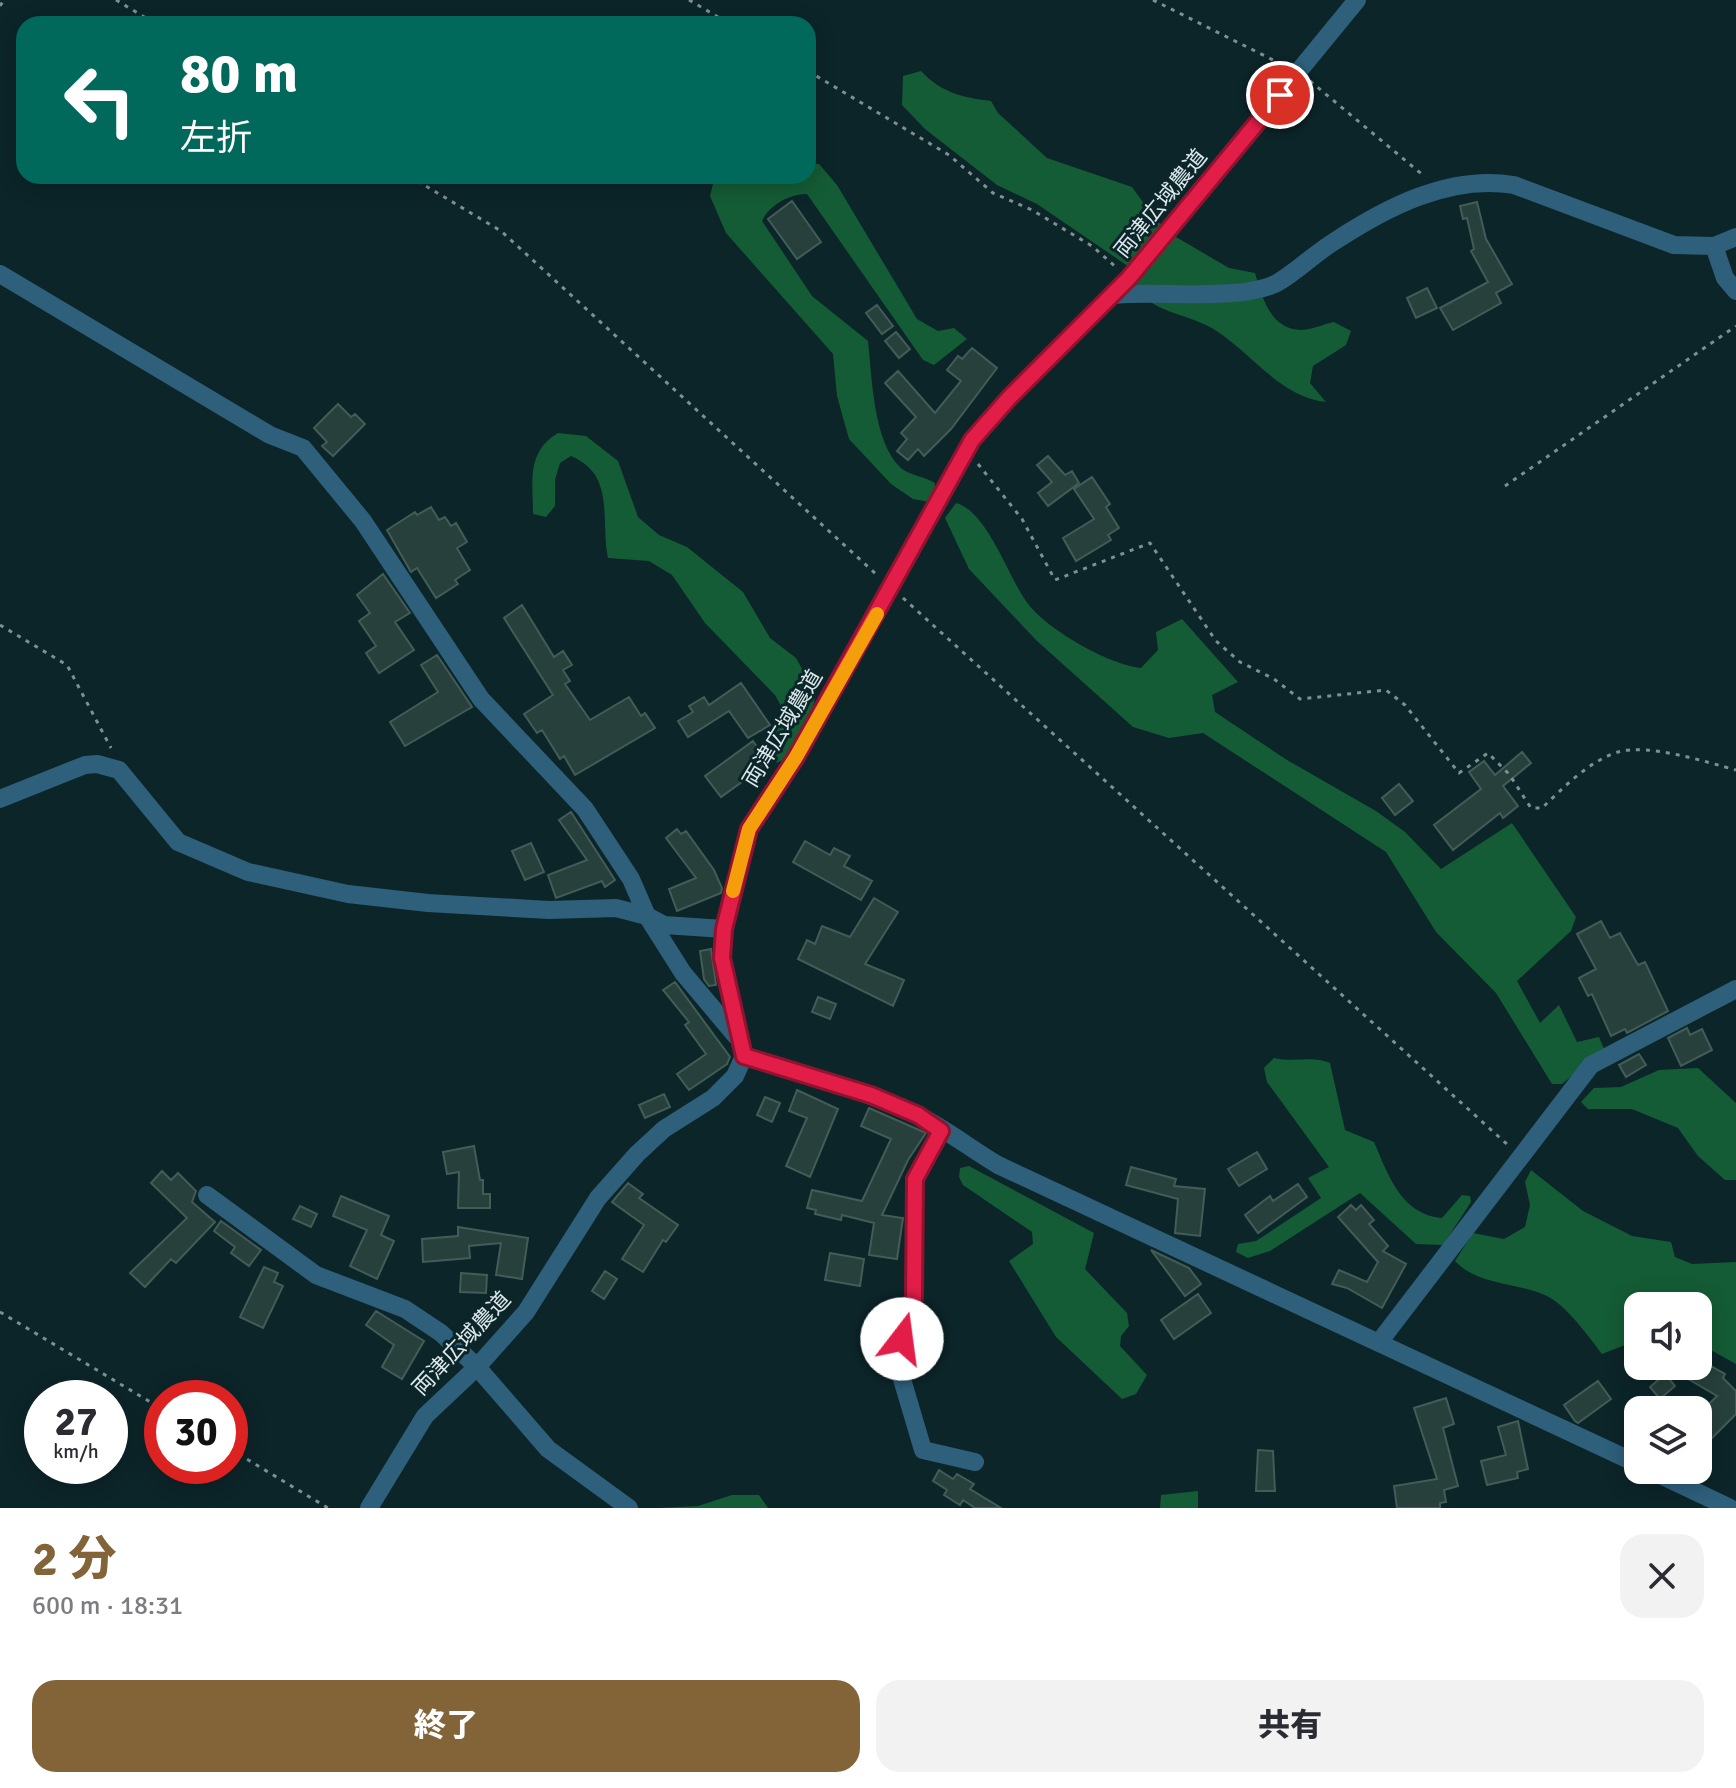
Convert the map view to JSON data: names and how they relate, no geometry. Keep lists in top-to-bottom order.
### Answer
{
  "streets": {
    "street": ["両津広域農道"]
  },
  "page": {
    "turn": ["80 m", "左折"],
    "speed": "27 km/h",
    "limit": "30",
    "heading": ["2 分", "600 m · 18:31"],
    "buttons": ["終了", "共有"]
  }
}
